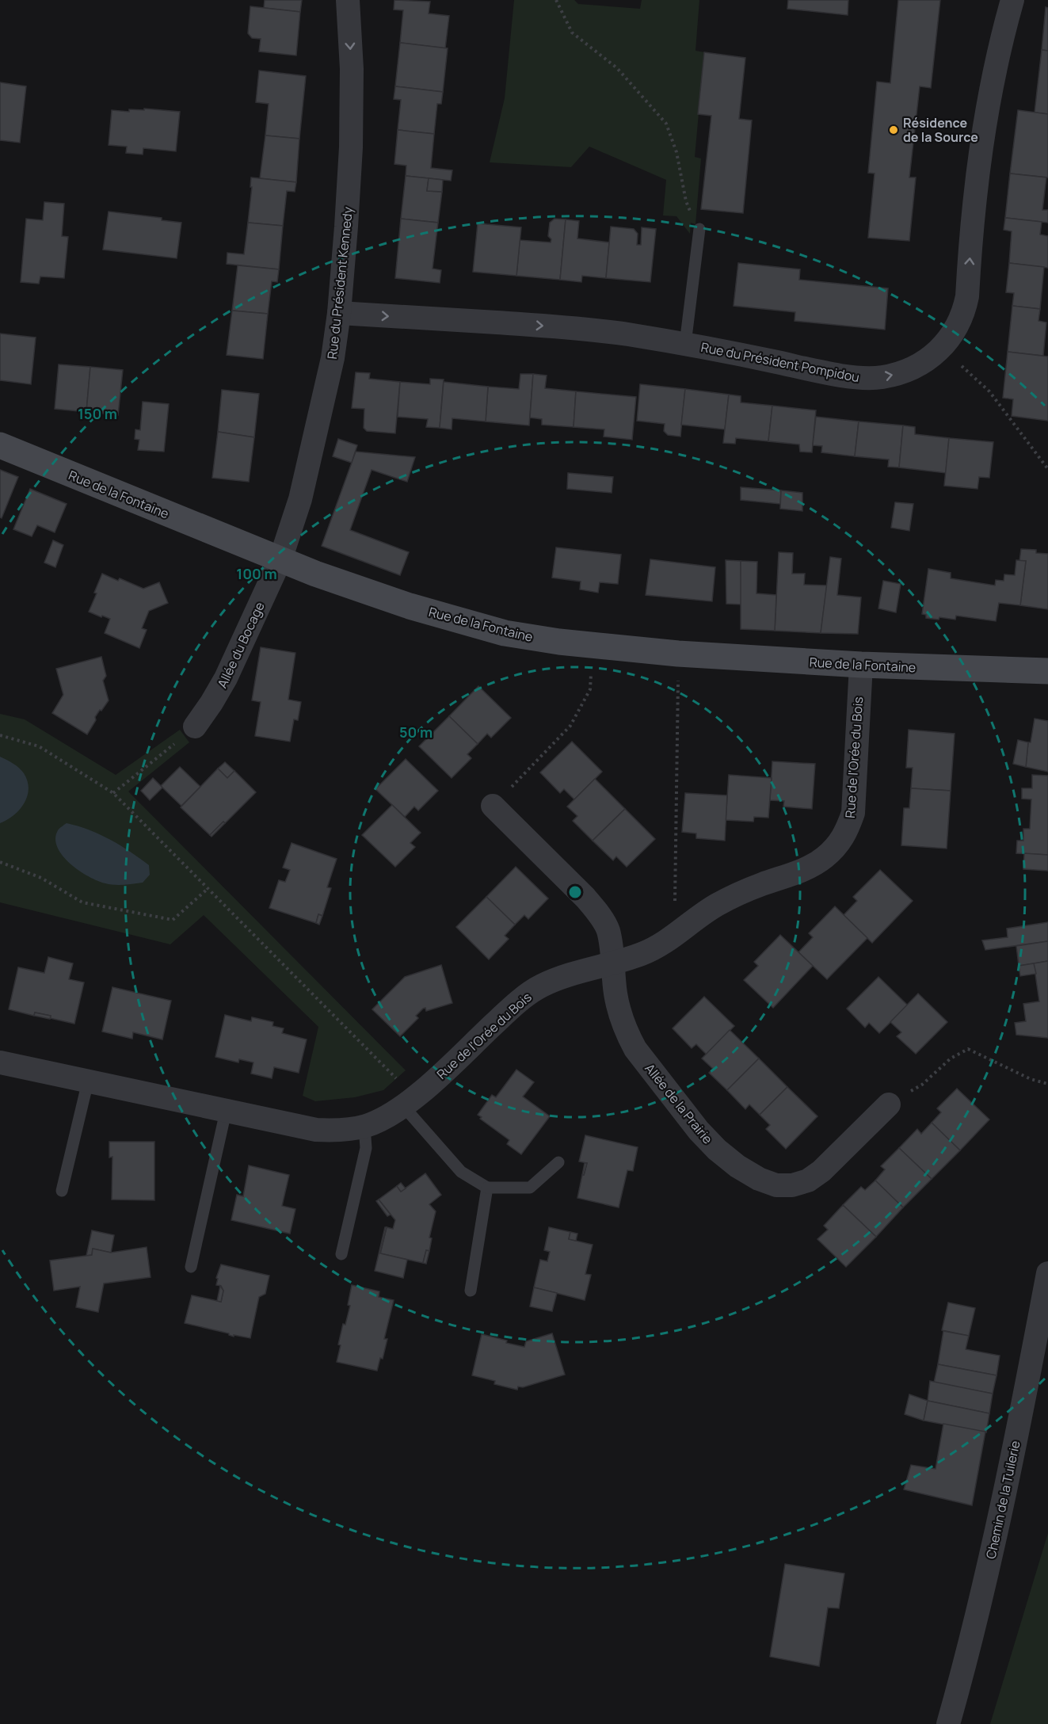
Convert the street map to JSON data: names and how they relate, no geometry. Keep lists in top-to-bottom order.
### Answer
{
  "streets": {
    "street": [
      "Rue du Président Kennedy",
      "Rue du Président Pompidou",
      "Rue de la Fontaine",
      "Allée du Bocage",
      "Rue de l'Orée du Bois",
      "Allée de la Prairie",
      "Chemin de la Tuilerie"
    ]
  },
  "crossings": [
    ["Rue du Président Kennedy", "Rue du Président Pompidou"],
    ["Rue du Président Kennedy", "Rue de la Fontaine"],
    ["Rue du Président Kennedy", "Allée du Bocage"],
    ["Rue de la Fontaine", "Allée du Bocage"],
    ["Rue de la Fontaine", "Rue de l'Orée du Bois"],
    ["Rue de l'Orée du Bois", "Allée de la Prairie"]
  ],
  "one_way": ["Rue du Président Kennedy"],
  "places": ["Résidence de la Source"],
  "rings": ["150 m", "100 m", "50 m"]
}
